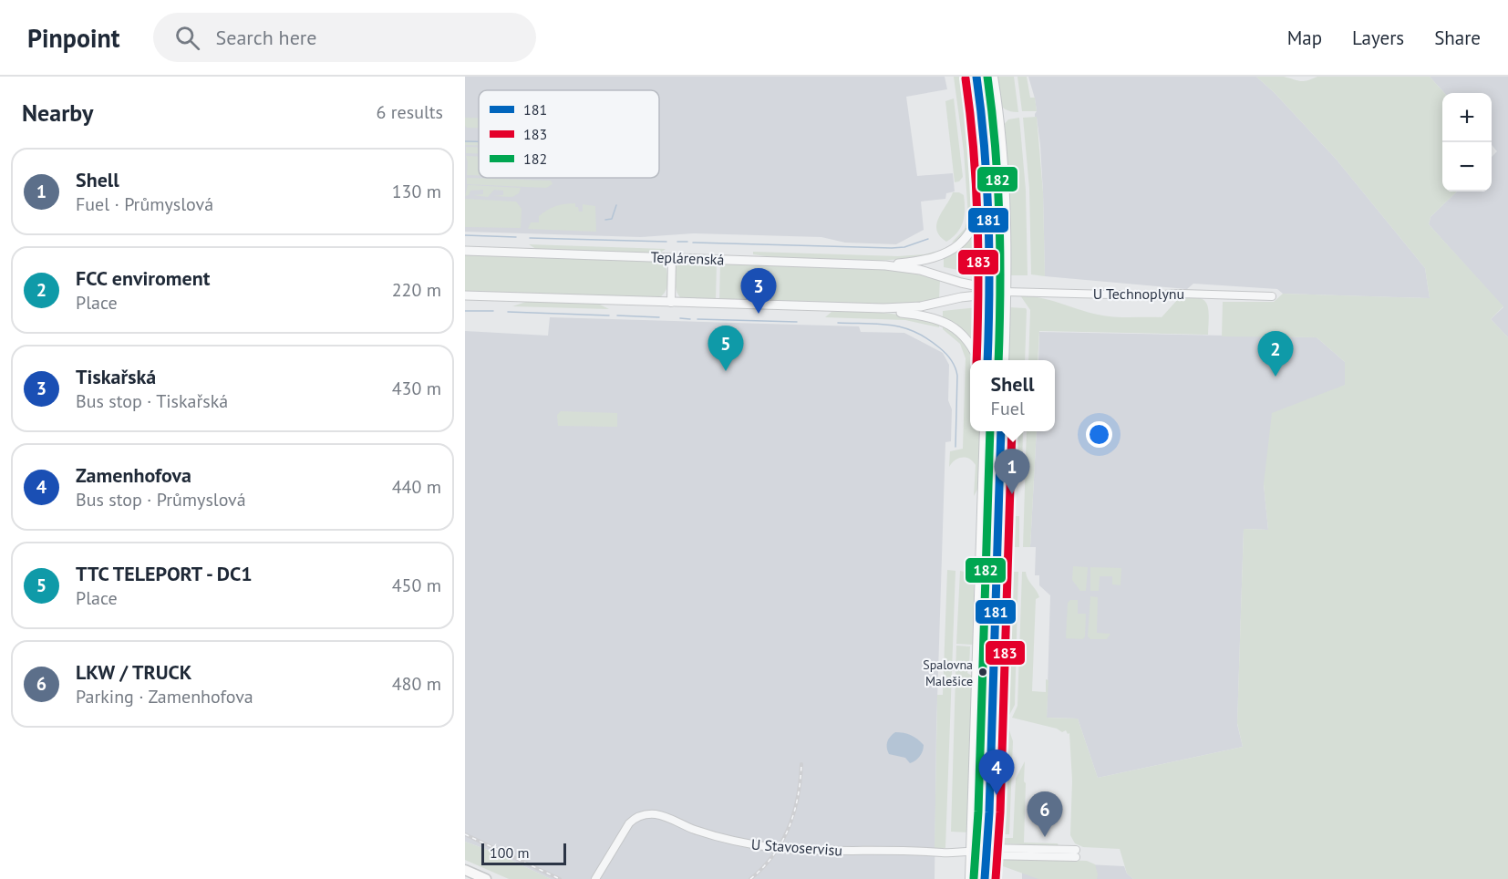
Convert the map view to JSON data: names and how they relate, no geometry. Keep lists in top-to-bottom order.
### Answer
{
  "streets": {
    "street": ["Teplárenská", "U Technoplynu", "U Stavoservisu"]
  },
  "crossings": [
    ["Teplárenská", "U Technoplynu"]
  ],
  "places": ["Spalovna Malešice"],
  "lines": ["transit line 181", "transit line 182", "transit line 183"],
  "legend": ["181", "183", "182"],
  "scale_bar": "100 m",
  "page": {
    "header": "Pinpoint",
    "search": "Search here",
    "nav": ["Map", "Layers", "Share"],
    "heading": ["Nearby", "6 results"],
    "map_buttons": ["+", "−"],
    "list": [
      {
        "mark": "1",
        "name": "Shell",
        "note": "Fuel · Průmyslová",
        "value": "130 m"
      },
      {
        "mark": "2",
        "name": "FCC enviroment",
        "note": "Place",
        "value": "220 m"
      },
      {
        "mark": "3",
        "name": "Tiskařská",
        "note": "Bus stop · Tiskařská",
        "value": "430 m"
      },
      {
        "mark": "4",
        "name": "Zamenhofova",
        "note": "Bus stop · Průmyslová",
        "value": "440 m"
      },
      {
        "mark": "5",
        "name": "TTC TELEPORT - DC1",
        "note": "Place",
        "value": "450 m"
      },
      {
        "mark": "6",
        "name": "LKW / TRUCK",
        "note": "Parking · Zamenhofova",
        "value": "480 m"
      }
    ],
    "pins": [
      "3",
      "5",
      "2",
      "1",
      "4",
      "6"
    ],
    "popup": ["Shell", "Fuel"],
    "scale": "100 m"
  }
}
